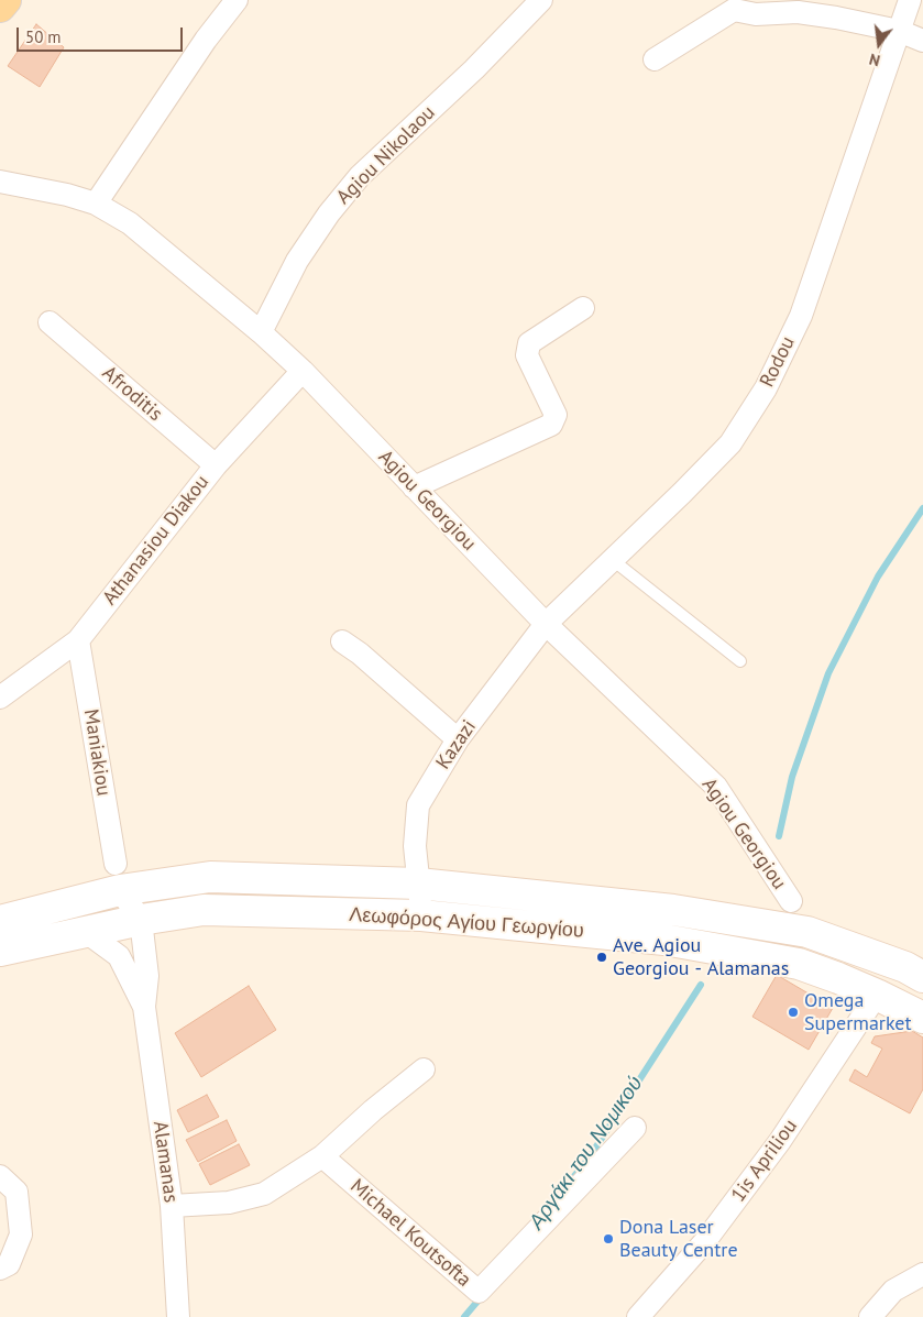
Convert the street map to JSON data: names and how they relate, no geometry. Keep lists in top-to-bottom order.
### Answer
{
  "streets": {
    "main road": ["Λεωφόρος Αγίου Γεωργίου"],
    "street": [
      "Agiou Nikolaou",
      "Rodou",
      "Afroditis",
      "Agiou Georgiou",
      "Athanasiou Diakou",
      "Kazazi",
      "Maniakiou",
      "1is Apriliou",
      "Alamanas",
      "Michael Koutsofta"
    ]
  },
  "crossings": [
    ["Agiou Nikolaou", "Agiou Georgiou"],
    ["Rodou", "Agiou Georgiou"],
    ["Rodou", "Kazazi"],
    ["Afroditis", "Athanasiou Diakou"],
    ["Agiou Georgiou", "Athanasiou Diakou"],
    ["Agiou Georgiou", "Kazazi"],
    ["Athanasiou Diakou", "Maniakiou"],
    ["Kazazi", "Λεωφόρος Αγίου Γεωργίου"],
    ["Maniakiou", "Λεωφόρος Αγίου Γεωργίου"],
    ["Λεωφόρος Αγίου Γεωργίου", "1is Apriliou"],
    ["Λεωφόρος Αγίου Γεωργίου", "Alamanas"]
  ],
  "water": ["Αργάκι του Νομικού"],
  "places": ["Ave. Agiou Georgiou - Alamanas", "Omega Supermarket", "Dona Laser Beauty Centre"],
  "scale_bar": "50 m",
  "north": "bottom"
}
